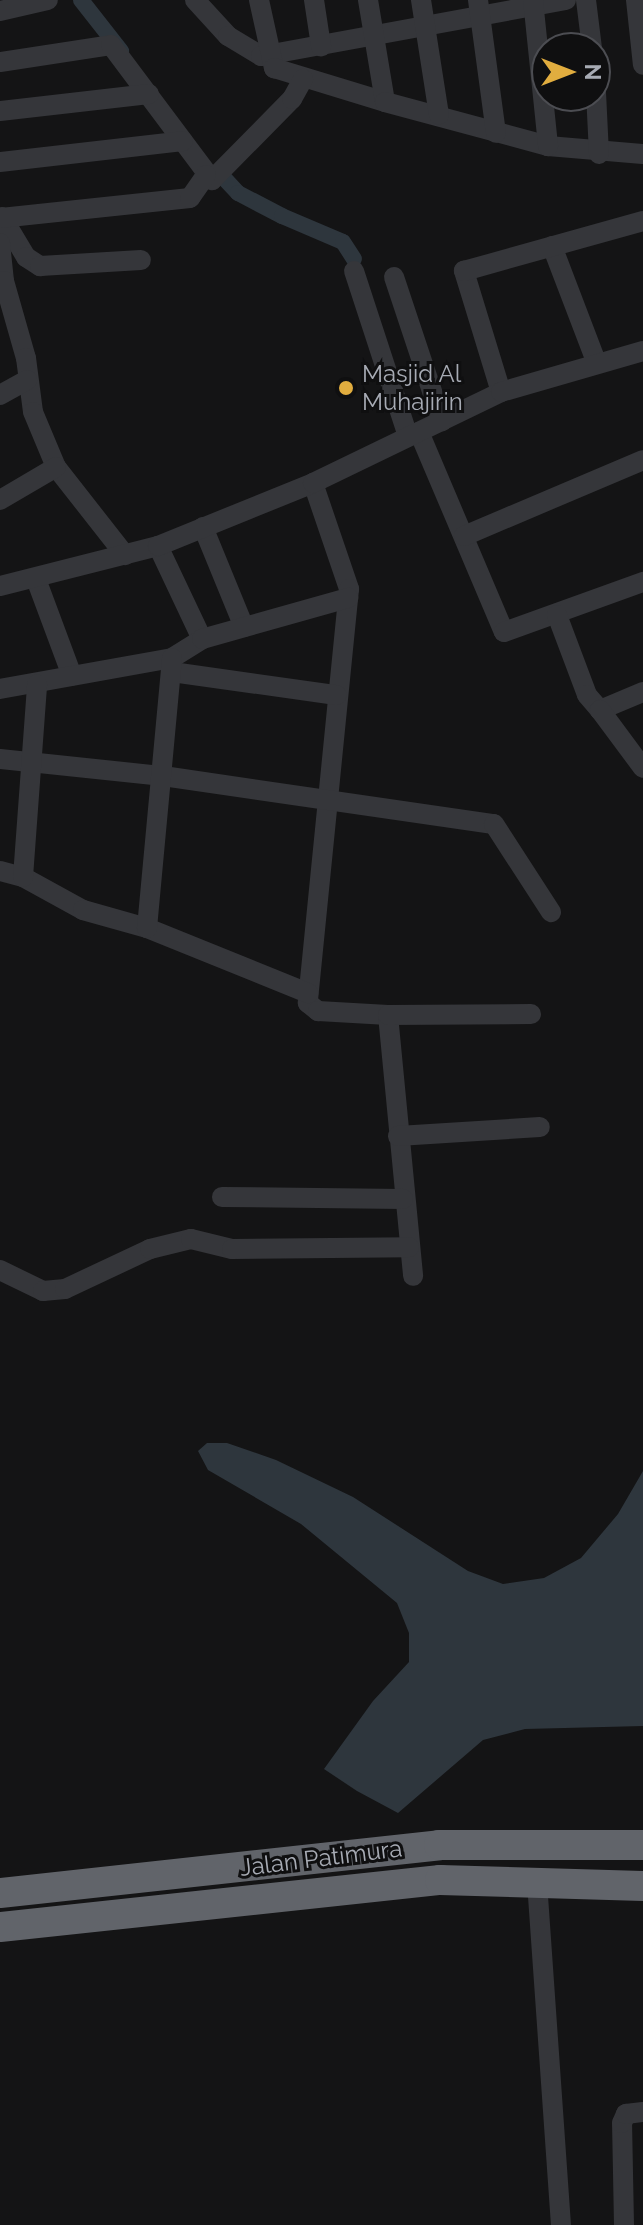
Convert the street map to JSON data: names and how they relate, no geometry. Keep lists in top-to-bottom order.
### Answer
{
  "streets": {
    "highway": ["Jalan Patimura"]
  },
  "places": ["Masjid Al Muhajirin"],
  "north": "right"
}
